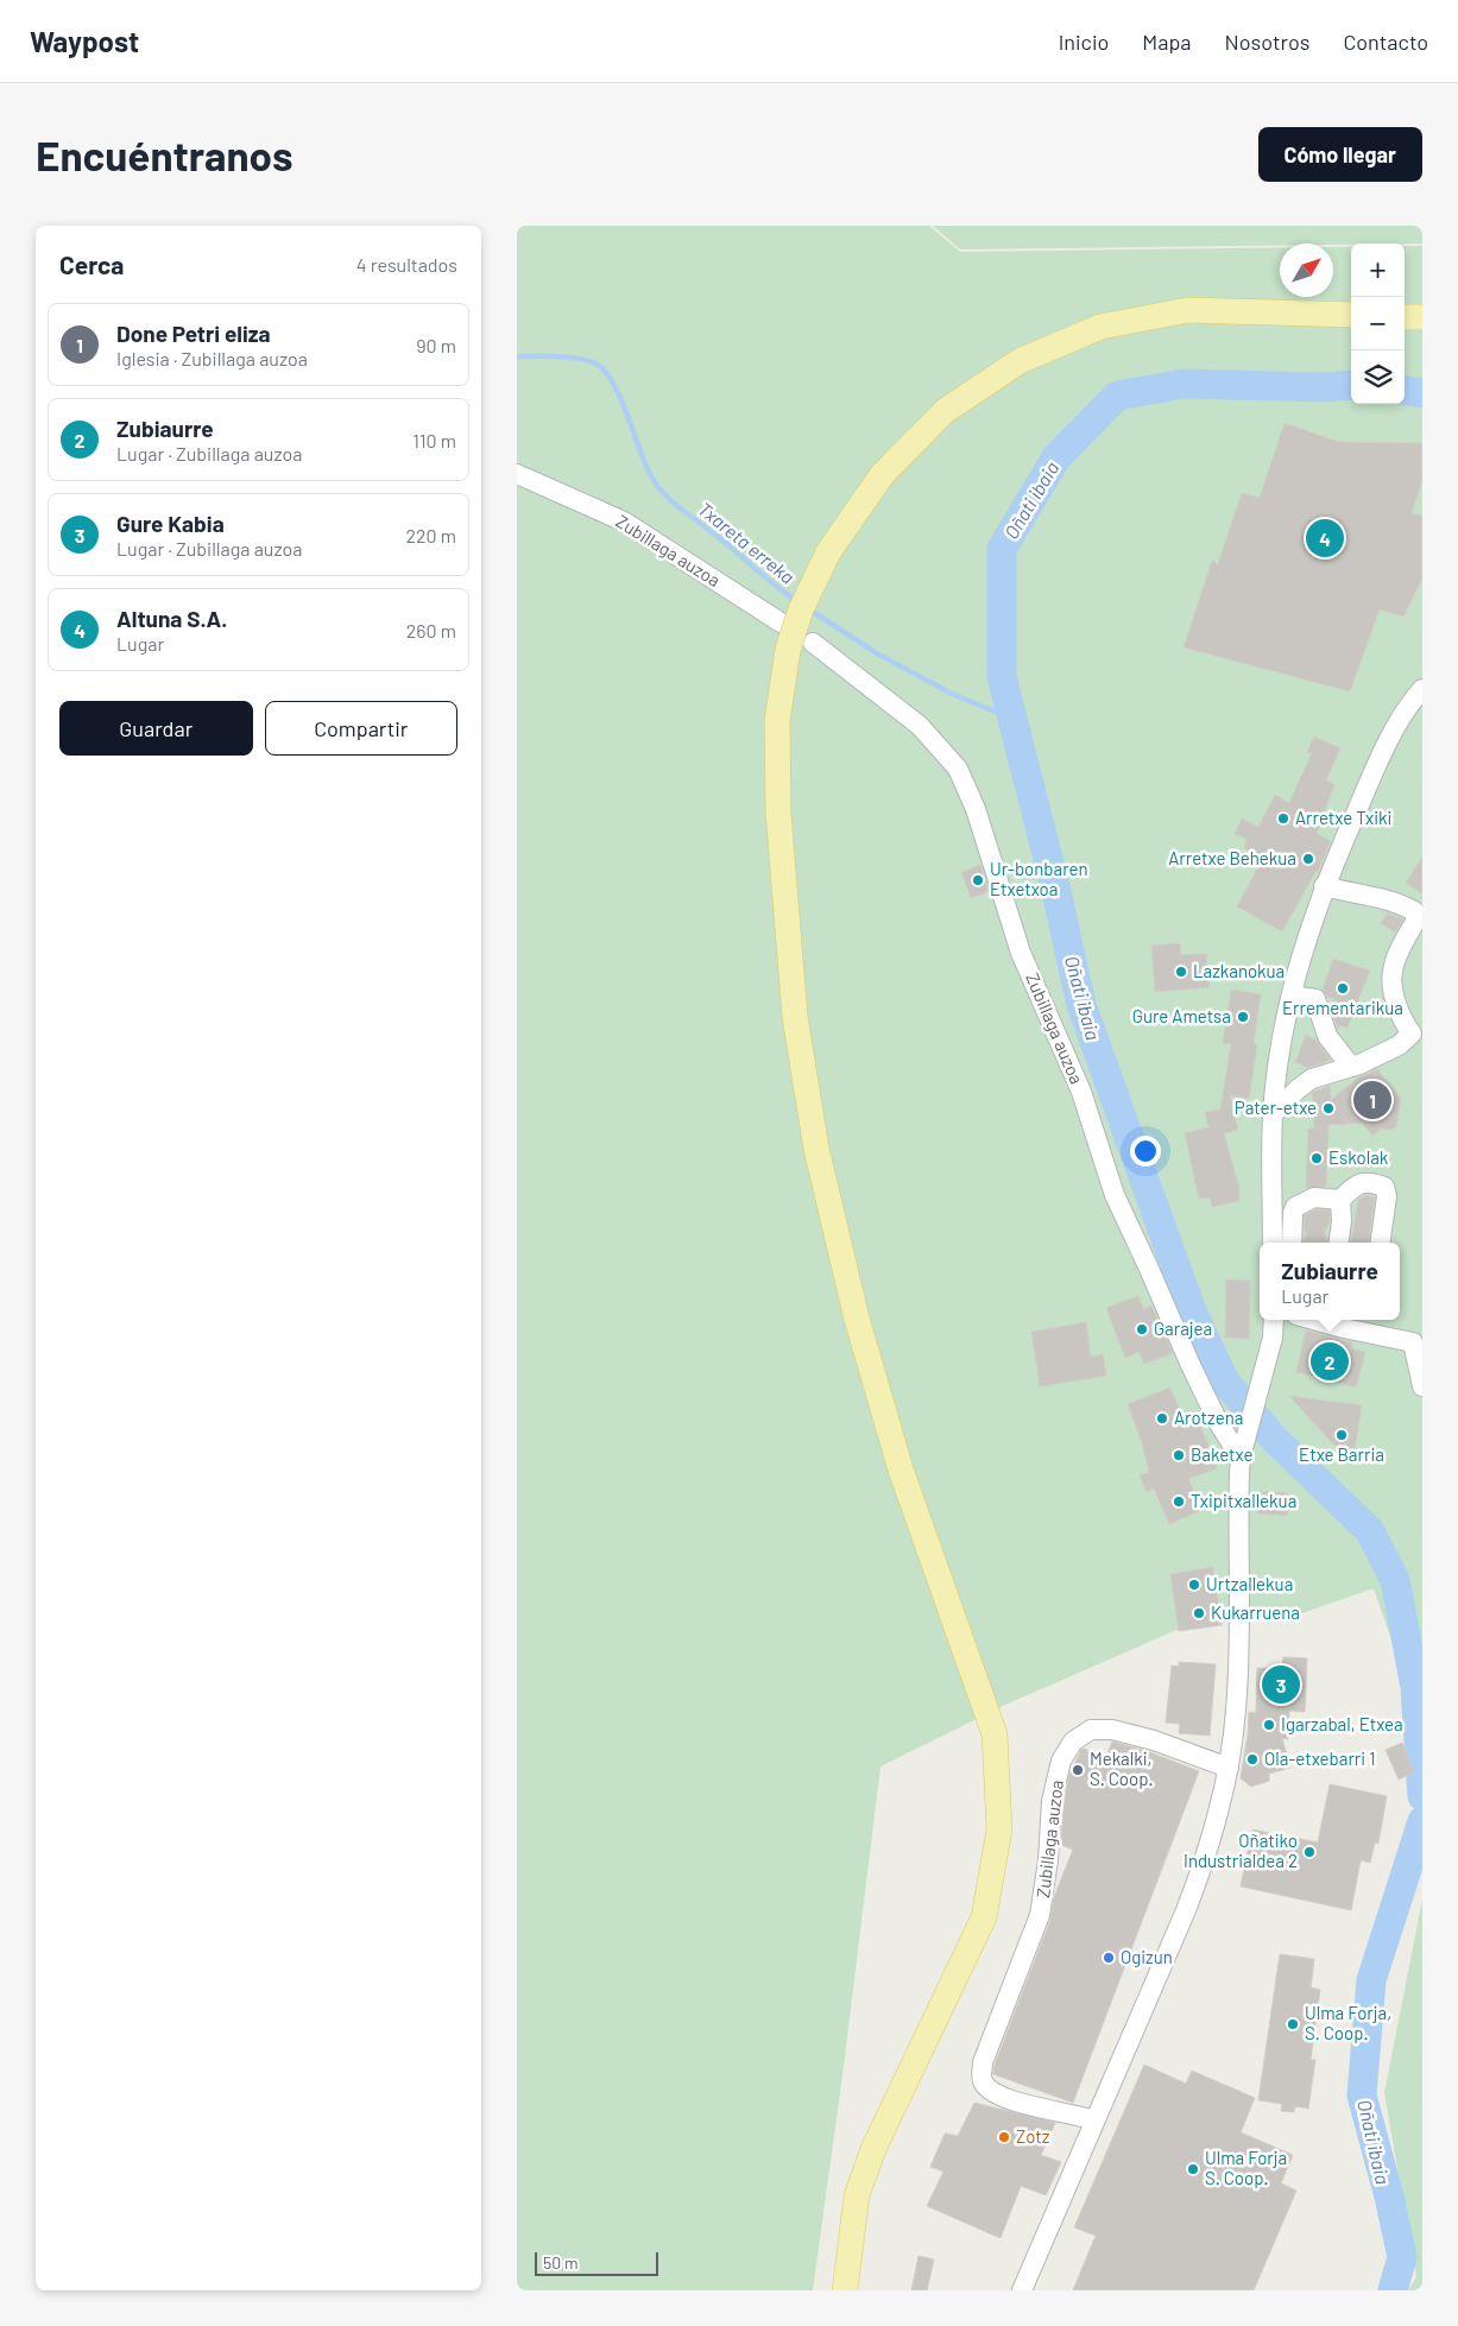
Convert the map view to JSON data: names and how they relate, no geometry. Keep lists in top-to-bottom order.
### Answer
{
  "streets": {
    "street": ["Zubillaga auzoa"]
  },
  "water": ["Oñati ibaia", "Txareta erreka"],
  "places": [
    "Arretxe Txiki",
    "Arretxe Behekua",
    "Ur-bonbaren Etxetxoa",
    "Lazkanokua",
    "Errementarikua",
    "Gure Ametsa",
    "Pater-etxe",
    "Eskolak",
    "Garajea",
    "Arotzena",
    "Etxe Barria",
    "Baketxe",
    "Txipitxallekua",
    "Urtzallekua",
    "Kukarruena",
    "Igarzabal, Etxea",
    "Ola-etxebarri 1",
    "Mekalki, S. Coop.",
    "Oñatiko Industrialdea 2",
    "Ogizun",
    "Ulma Forja, S. Coop.",
    "Zotz",
    "Ulma Forja S. Coop."
  ],
  "scale_bar": "50 m",
  "north": "top right",
  "page": {
    "header": "Waypost",
    "nav": [
      "Inicio",
      "Mapa",
      "Nosotros",
      "Contacto"
    ],
    "buttons": [
      "Cómo llegar",
      ["Guardar", "Compartir"]
    ],
    "title": "Encuéntranos",
    "heading": ["Cerca", "4 resultados"],
    "map_buttons": ["+", "−"],
    "list": [
      {
        "mark": "1",
        "name": "Done Petri eliza",
        "note": "Iglesia · Zubillaga auzoa",
        "value": "90 m"
      },
      {
        "mark": "2",
        "name": "Zubiaurre",
        "note": "Lugar · Zubillaga auzoa",
        "value": "110 m"
      },
      {
        "mark": "3",
        "name": "Gure Kabia",
        "note": "Lugar · Zubillaga auzoa",
        "value": "220 m"
      },
      {
        "mark": "4",
        "name": "Altuna S.A.",
        "note": "Lugar",
        "value": "260 m"
      }
    ],
    "pins": [
      "4",
      "1",
      "2",
      "3"
    ],
    "popup": ["Zubiaurre", "Lugar"],
    "scale": "50 m"
  }
}
